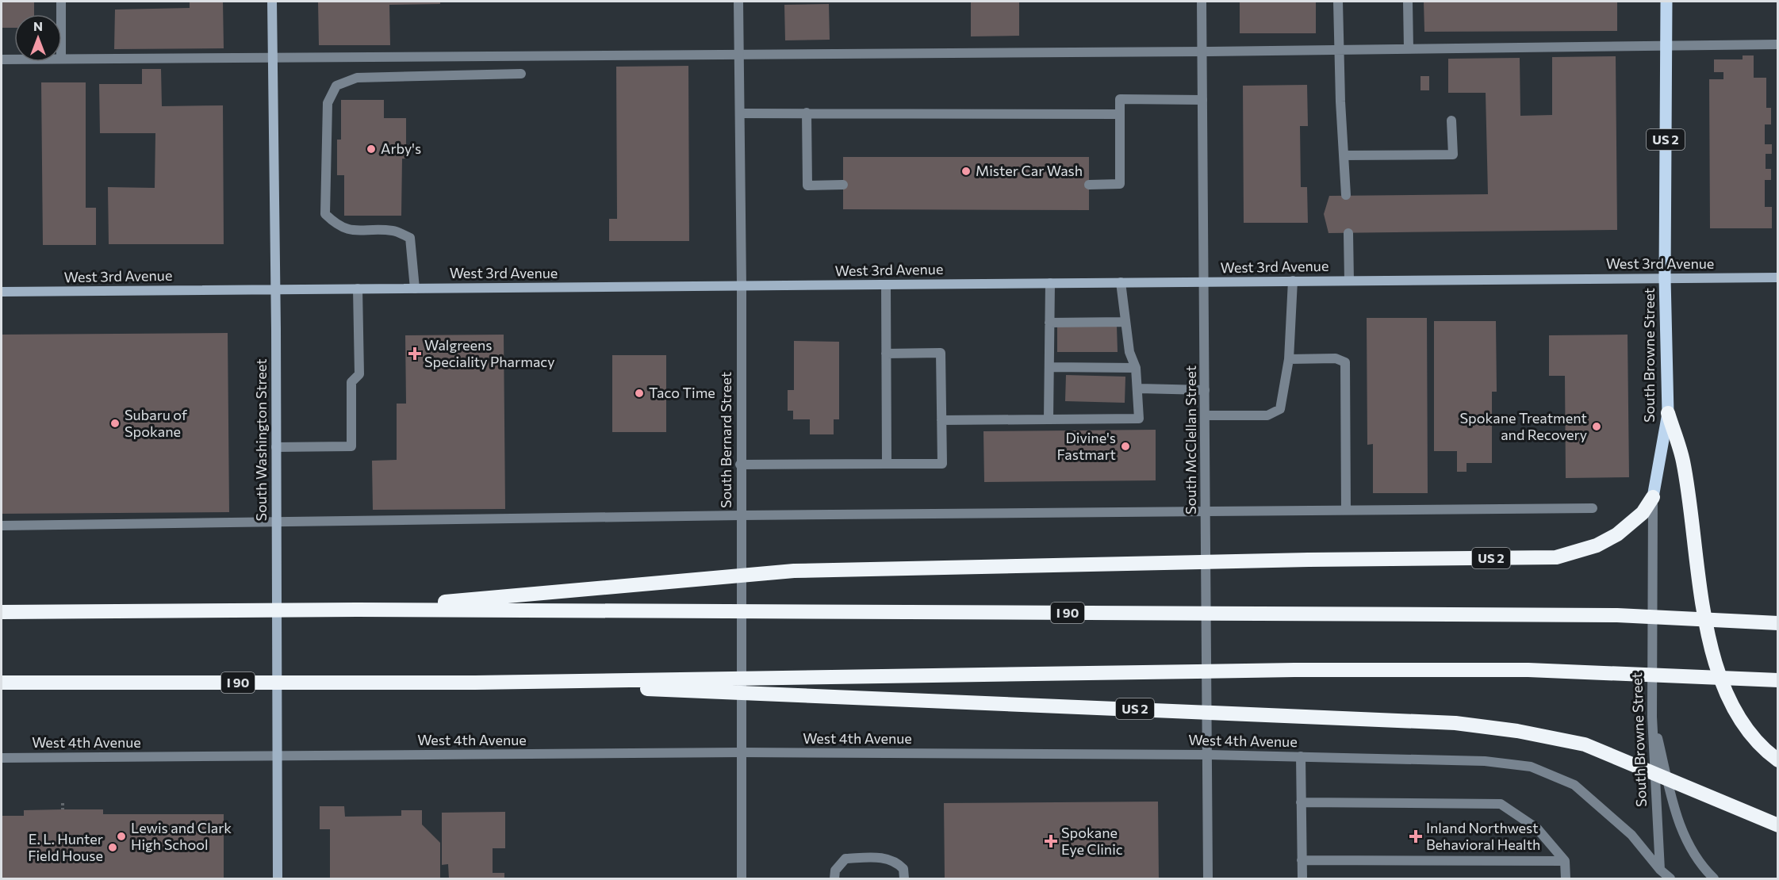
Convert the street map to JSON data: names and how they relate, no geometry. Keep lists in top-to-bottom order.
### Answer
{
  "streets": {
    "highway": ["US 2", "I 90"],
    "main road": ["West 3rd Avenue", "South Browne Street", "South Washington Street"],
    "street": ["South Bernard Street", "South McClellan Street", "West 4th Avenue"]
  },
  "crossings": [
    ["US 2", "South Browne Street"],
    ["US 2", "I 90"],
    ["West 3rd Avenue", "South Browne Street"],
    ["West 3rd Avenue", "South Washington Street"],
    ["West 3rd Avenue", "South Bernard Street"],
    ["West 3rd Avenue", "South McClellan Street"],
    ["South Browne Street", "West 4th Avenue"],
    ["South Washington Street", "West 4th Avenue"],
    ["South Bernard Street", "West 4th Avenue"],
    ["South McClellan Street", "West 4th Avenue"]
  ],
  "places": {
    "other": [
      "Arby's",
      "Mister Car Wash",
      "Taco Time",
      "Subaru of Spokane",
      "Spokane Treatment and Recovery",
      "Divine's Fastmart",
      "Lewis and Clark High School",
      "E. L. Hunter Field House"
    ],
    "health": ["Walgreens Speciality Pharmacy", "Inland Northwest Behavioral Health", "Spokane Eye Clinic"]
  },
  "north": "top"
}
